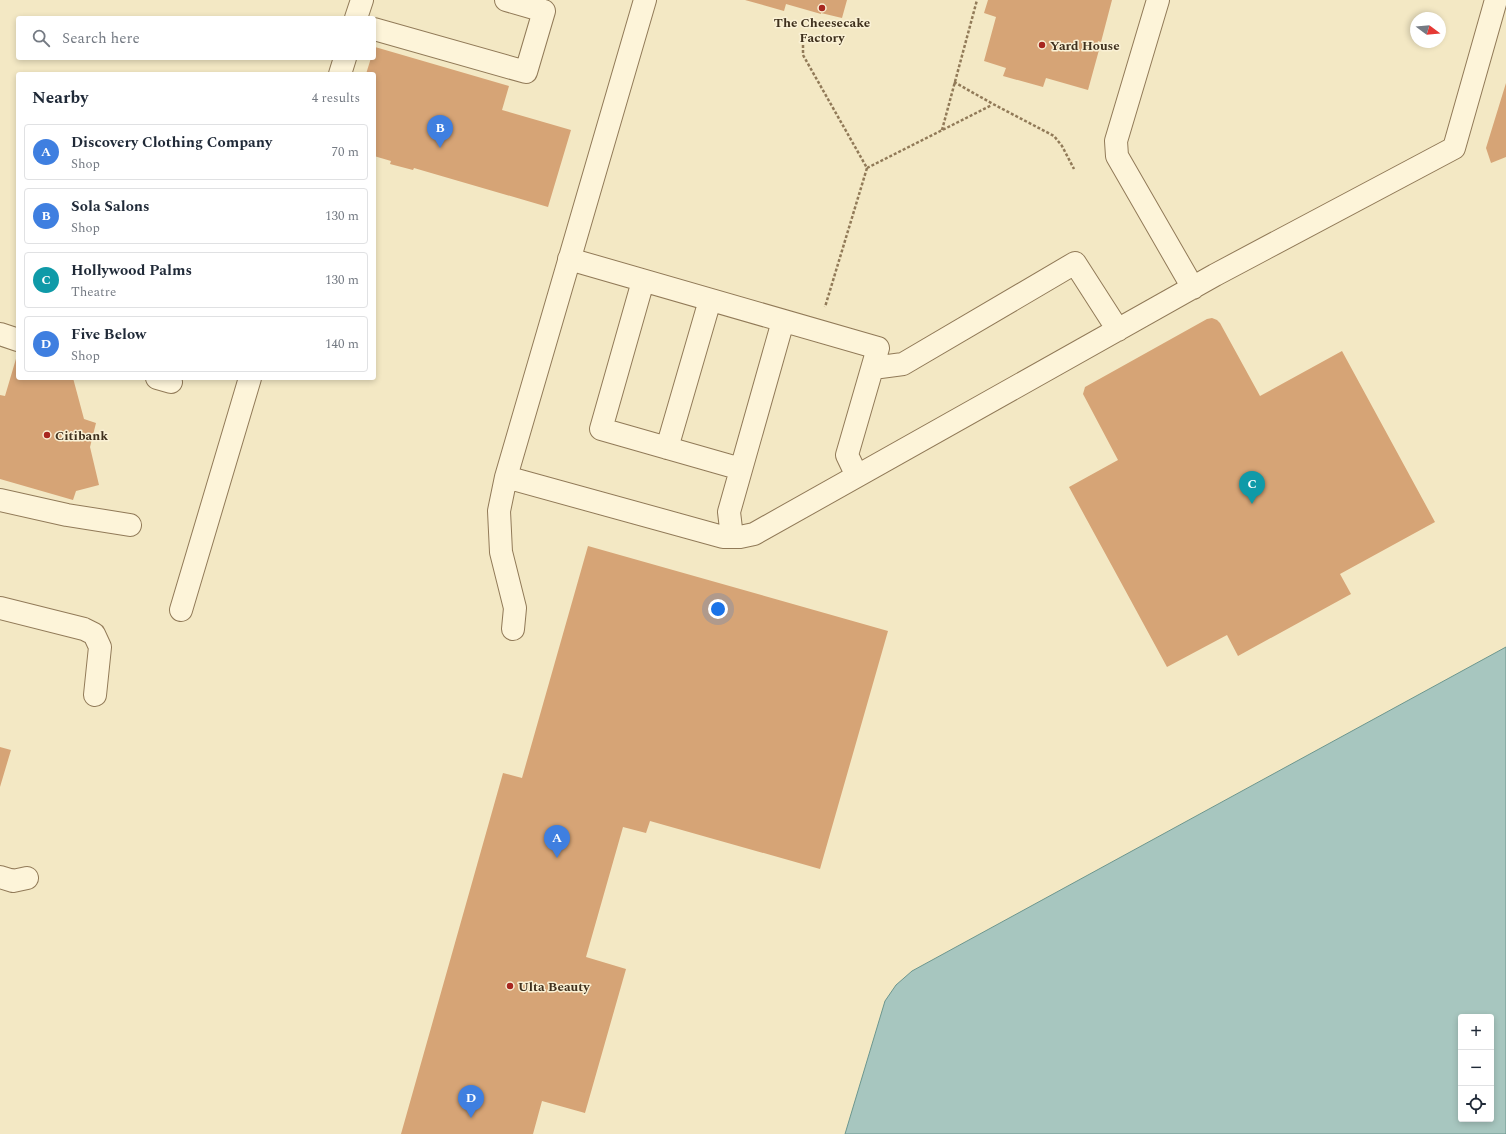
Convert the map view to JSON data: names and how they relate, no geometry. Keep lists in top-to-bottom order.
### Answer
{
  "places": [
    "The Cheesecake Factory",
    "Yard House",
    "Citibank",
    "Ulta Beauty"
  ],
  "north": "right",
  "page": {
    "search": "Search here",
    "heading": ["Nearby", "4 results"],
    "pins": [
      "B",
      "C",
      "A",
      "D"
    ],
    "list": [
      {
        "mark": "A",
        "name": "Discovery Clothing Company",
        "note": "Shop",
        "value": "70 m"
      },
      {
        "mark": "B",
        "name": "Sola Salons",
        "note": "Shop",
        "value": "130 m"
      },
      {
        "mark": "C",
        "name": "Hollywood Palms",
        "note": "Theatre",
        "value": "130 m"
      },
      {
        "mark": "D",
        "name": "Five Below",
        "note": "Shop",
        "value": "140 m"
      }
    ],
    "map_buttons": ["+", "−"]
  }
}
